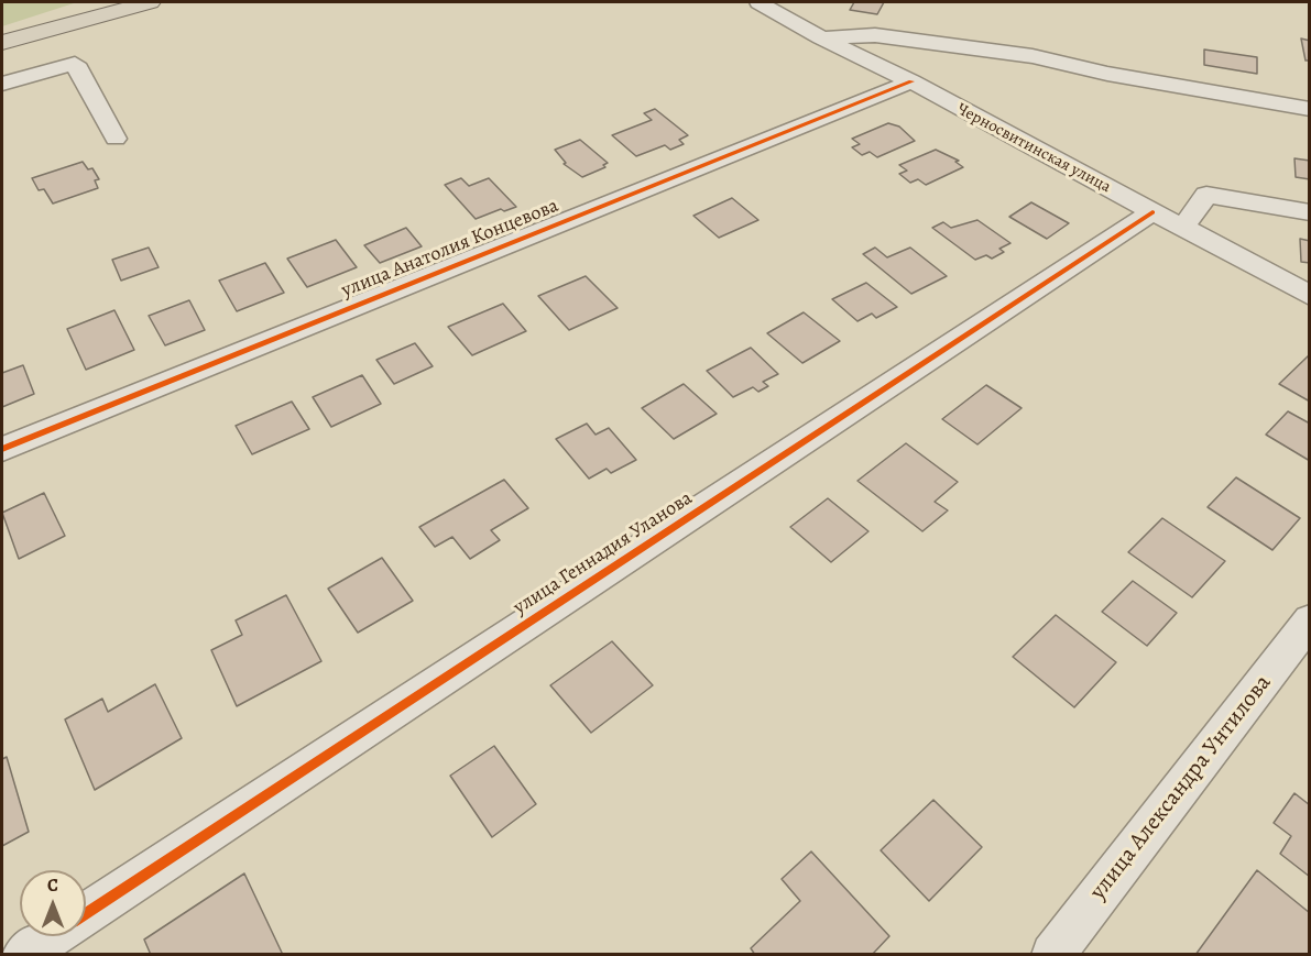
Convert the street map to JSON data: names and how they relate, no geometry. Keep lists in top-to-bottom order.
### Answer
{
  "streets": {
    "street": [
      "Черносвитинская улица",
      "улица Анатолия Концевова",
      "улица Геннадия Уланова",
      "улица Александра Унтилова"
    ]
  },
  "crossings": [
    ["Черносвитинская улица", "улица Анатолия Концевова"],
    ["Черносвитинская улица", "улица Геннадия Уланова"]
  ],
  "north": "top"
}
